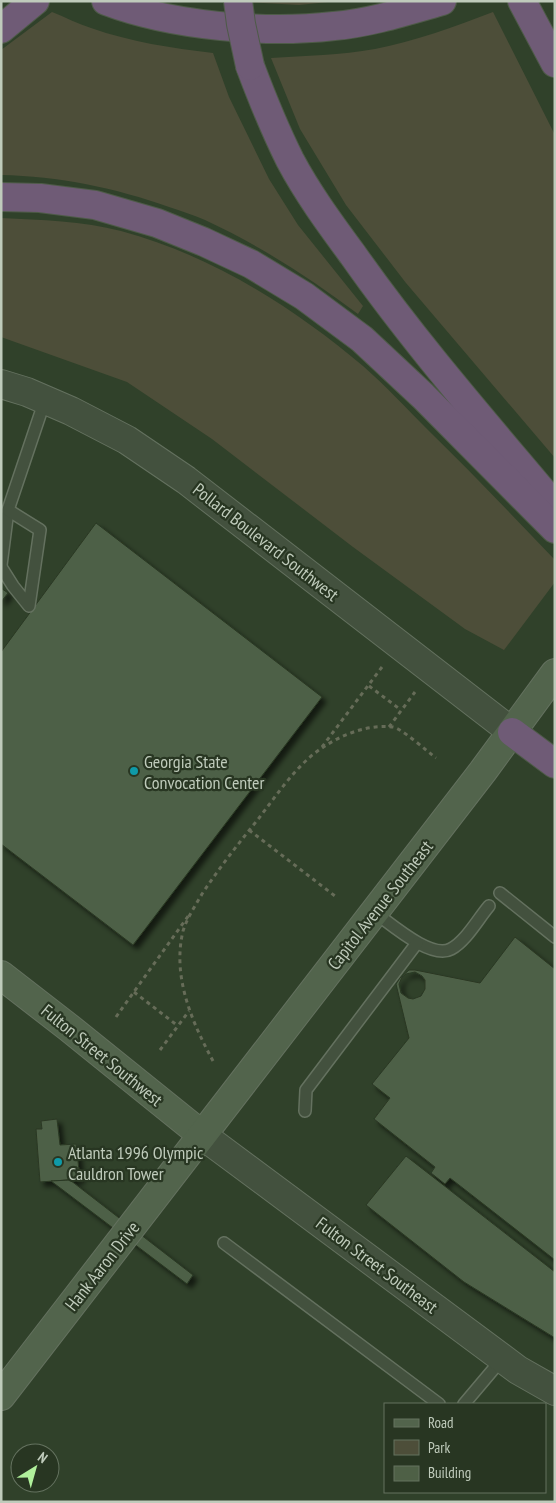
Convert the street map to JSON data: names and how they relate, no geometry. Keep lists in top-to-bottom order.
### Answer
{
  "streets": {
    "main road": ["Capitol Avenue Southeast", "Fulton Street Southwest", "Hank Aaron Drive"],
    "street": ["Pollard Boulevard Southwest", "Fulton Street Southeast"]
  },
  "crossings": [
    ["Pollard Boulevard Southwest", "Capitol Avenue Southeast"],
    ["Capitol Avenue Southeast", "Fulton Street Southwest"],
    ["Capitol Avenue Southeast", "Fulton Street Southeast"],
    ["Capitol Avenue Southeast", "Hank Aaron Drive"],
    ["Fulton Street Southwest", "Fulton Street Southeast"],
    ["Fulton Street Southwest", "Hank Aaron Drive"],
    ["Fulton Street Southeast", "Hank Aaron Drive"]
  ],
  "places": ["Georgia State Convocation Center", "Atlanta 1996 Olympic Cauldron Tower"],
  "legend": ["Road", "Park", "Building"],
  "north": "top right"
}
